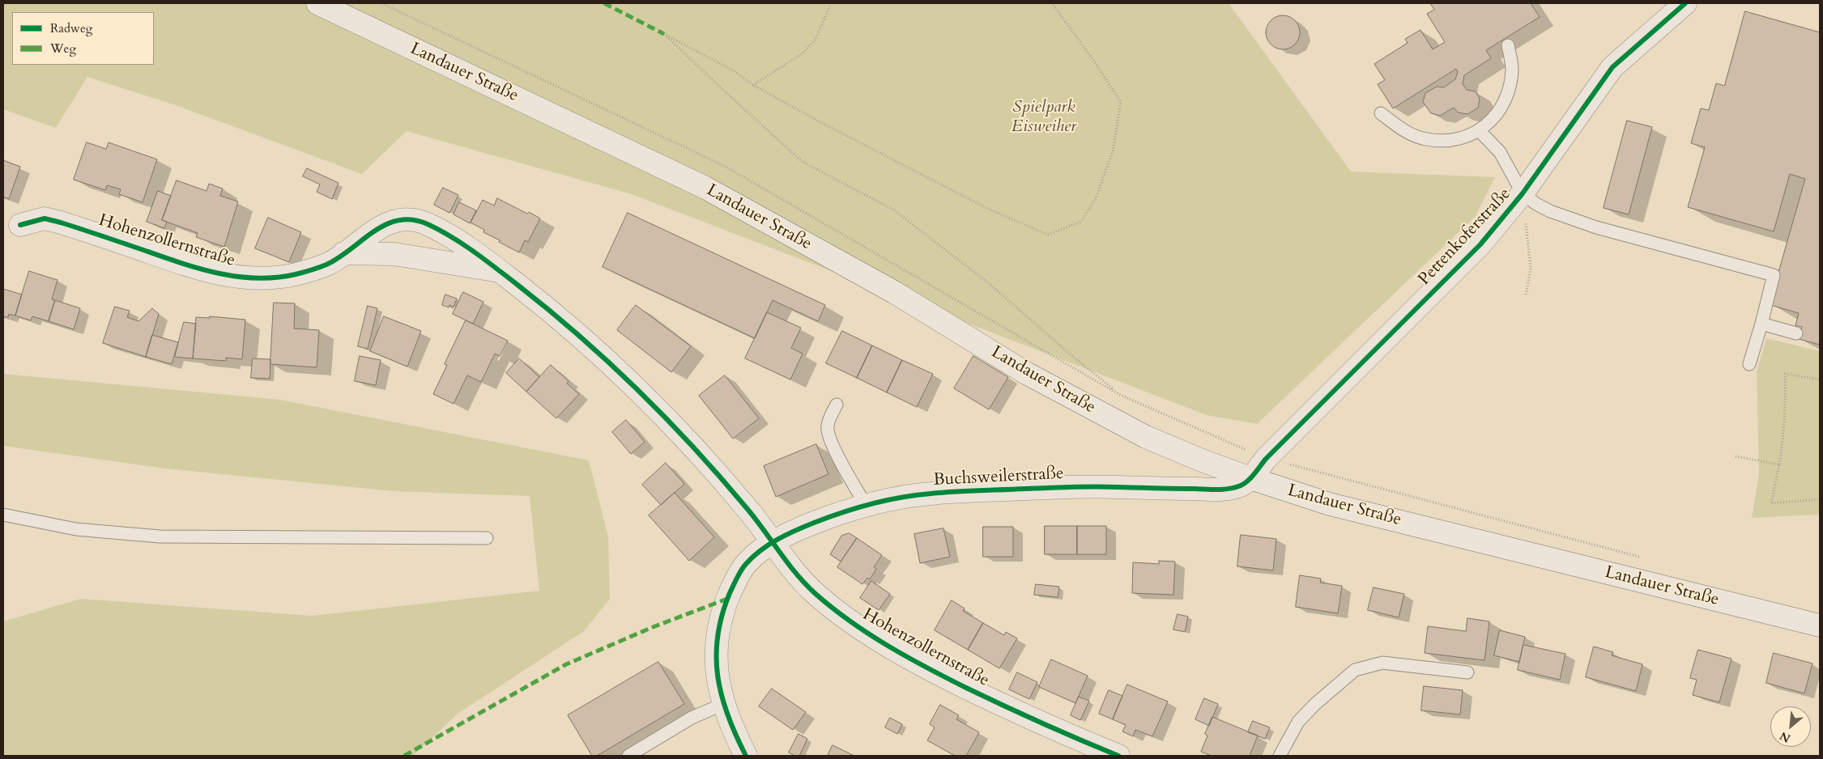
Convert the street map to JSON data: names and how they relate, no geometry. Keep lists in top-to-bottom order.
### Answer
{
  "streets": {
    "street": [
      "Landauer Straße",
      "Pettenkoferstraße",
      "Hohenzollernstraße",
      "Buchsweilerstraße"
    ]
  },
  "crossings": [
    ["Landauer Straße", "Pettenkoferstraße"],
    ["Landauer Straße", "Buchsweilerstraße"],
    ["Pettenkoferstraße", "Buchsweilerstraße"],
    ["Hohenzollernstraße", "Buchsweilerstraße"]
  ],
  "parks": ["Spielpark Eisweiher"],
  "legend": ["Radweg", "Weg"],
  "north": "bottom left"
}
